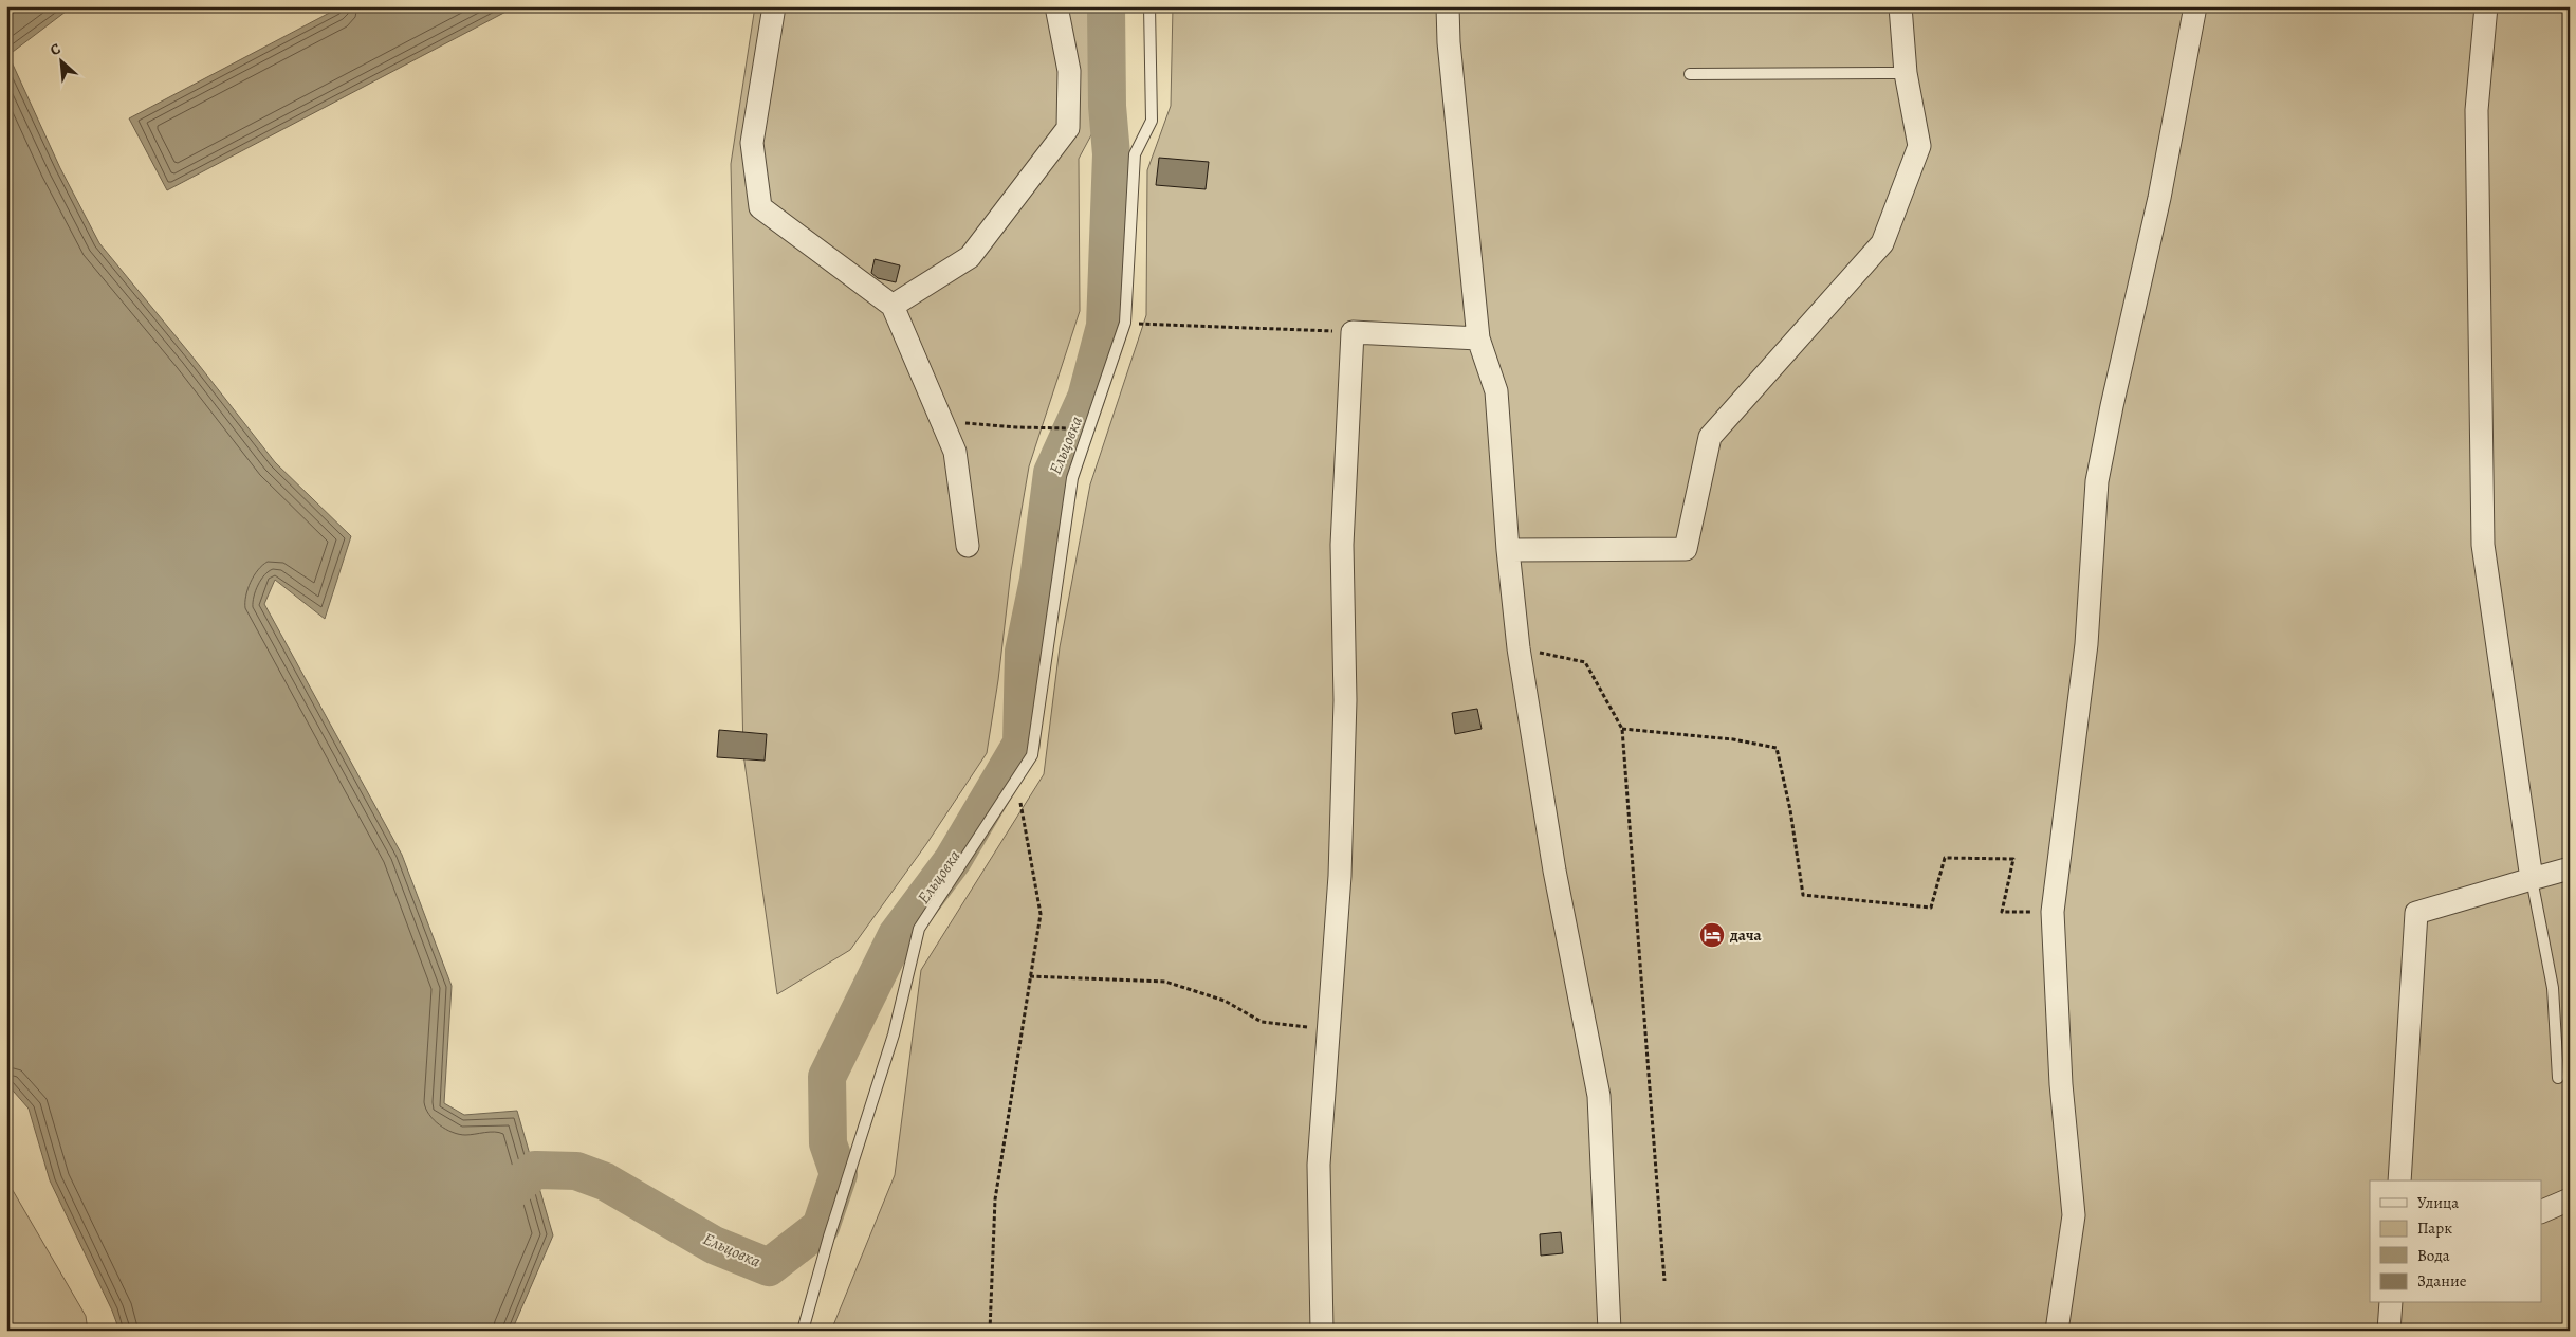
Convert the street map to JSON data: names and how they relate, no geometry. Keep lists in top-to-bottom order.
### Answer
{
  "water": ["Ельцовка"],
  "places": {
    "hotel": ["дача"]
  },
  "legend": [
    "Улица",
    "Парк",
    "Вода",
    "Здание"
  ],
  "north": "top left"
}
